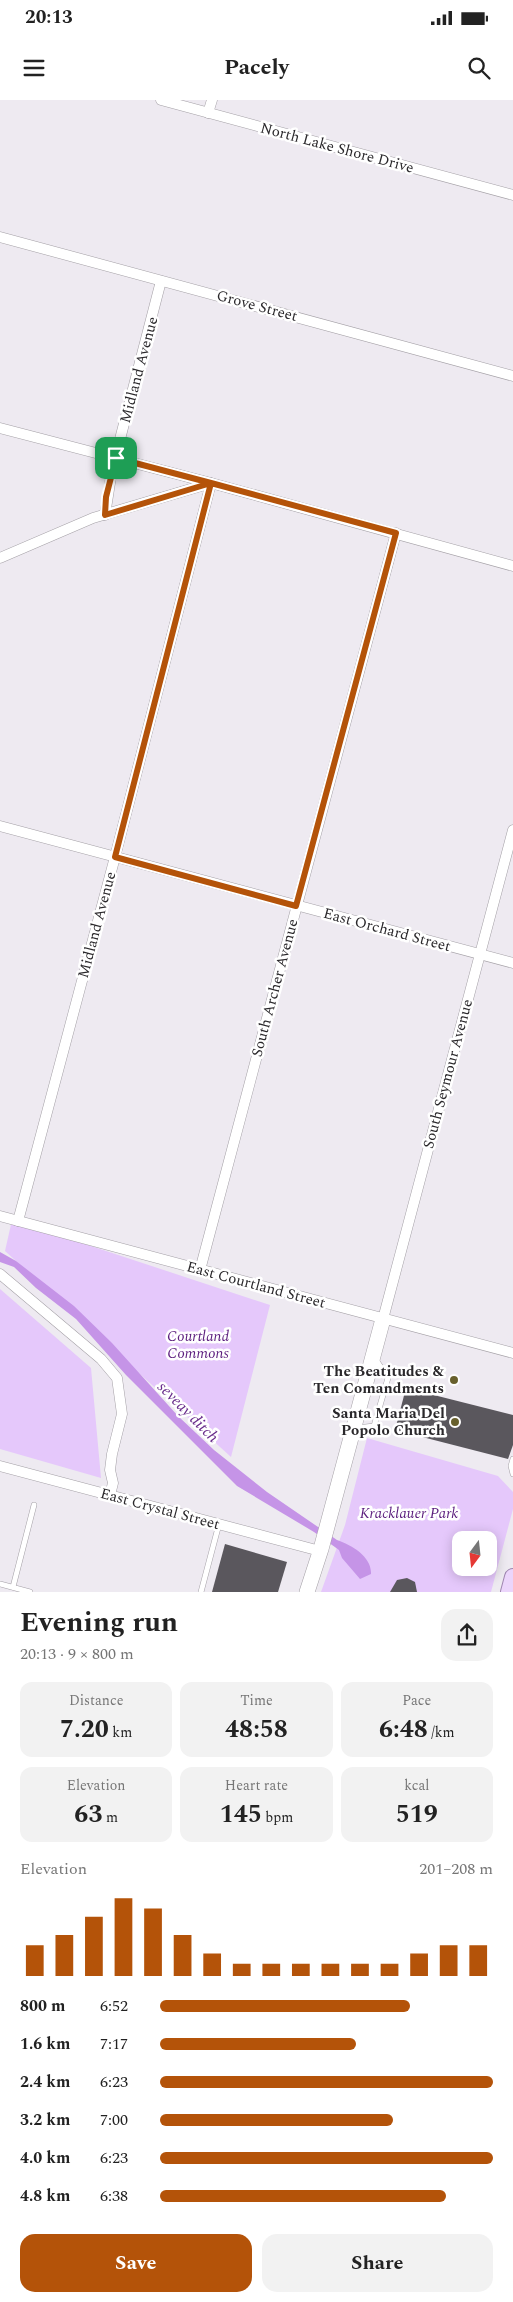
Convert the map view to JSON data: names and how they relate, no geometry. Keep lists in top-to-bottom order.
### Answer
{
  "streets": {
    "street": [
      "North Lake Shore Drive",
      "Grove Street",
      "Midland Avenue",
      "East Orchard Street",
      "South Archer Avenue",
      "South Seymour Avenue",
      "East Courtland Street",
      "East Crystal Street"
    ]
  },
  "crossings": [
    ["Grove Street", "Midland Avenue"],
    ["Midland Avenue", "East Orchard Street"],
    ["Midland Avenue", "East Courtland Street"],
    ["East Orchard Street", "South Archer Avenue"],
    ["East Orchard Street", "South Seymour Avenue"],
    ["South Archer Avenue", "East Courtland Street"],
    ["South Seymour Avenue", "East Courtland Street"]
  ],
  "water": ["seveay ditch"],
  "parks": ["Courtland Commons", "Kracklauer Park"],
  "places": ["The Beatitudes & Ten Comandments", "Santa Maria Del Popolo Church"],
  "north": "bottom",
  "page": {
    "status": "20:13",
    "header": "Pacely",
    "heading": ["Evening run", "20:13 · 9 × 800 m"],
    "stats": [
      ["Distance", "7.20 km"],
      ["Time", "48:58"],
      ["Pace", "6:48 /km"],
      ["Elevation", "63 m"],
      ["Heart rate", "145 bpm"],
      ["kcal", "519"]
    ],
    "chart": ["Elevation", "201–208 m"],
    "list": [
      {
        "name": "800 m",
        "note": "6:52"
      },
      {
        "name": "1.6 km",
        "note": "7:17"
      },
      {
        "name": "2.4 km",
        "note": "6:23"
      },
      {
        "name": "3.2 km",
        "note": "7:00"
      },
      {
        "name": "4.0 km",
        "note": "6:23"
      },
      {
        "name": "4.8 km",
        "note": "6:38"
      }
    ],
    "buttons": ["Save", "Share"]
  }
}
